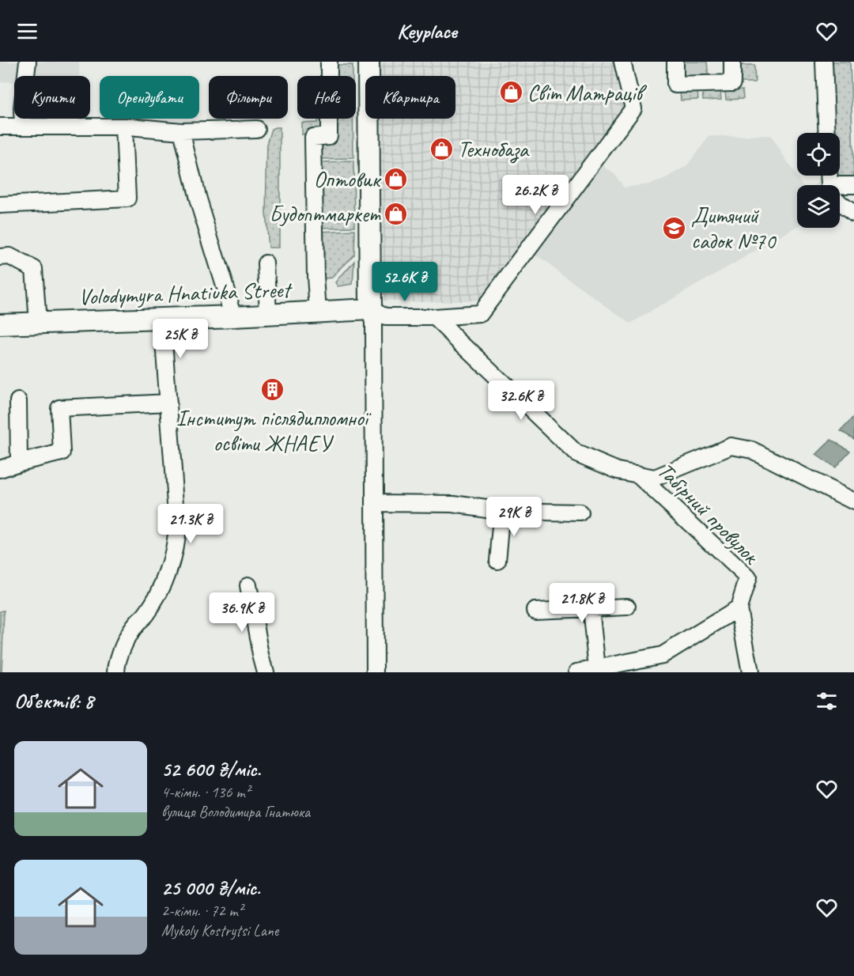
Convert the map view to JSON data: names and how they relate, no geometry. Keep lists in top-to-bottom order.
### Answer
{
  "streets": {
    "main road": ["Volodymyra Hnatiuka Street"],
    "street": ["Табірний провулок"]
  },
  "places": {
    "shop": [
      "Світ Матраців",
      "Технобаза",
      "Оптовик",
      "Будоптмаркет"
    ],
    "school or university": ["Дитячий садок №70"],
    "building": ["Інститут післядипломної освіти ЖНАЕУ"]
  },
  "page": {
    "header": "Keyplace",
    "chip": [
      "Купити",
      "Орендувати",
      "Фільтри",
      "Нове",
      "Квартира"
    ],
    "price": [
      "26.2K ₴",
      "52.6K ₴",
      "25K ₴",
      "32.6K ₴",
      "29K ₴",
      "21.3K ₴",
      "21.8K ₴",
      "36.9K ₴"
    ],
    "heading": "Об’єктів: 8",
    "list": [
      {
        "name": "52 600 ₴/міс.",
        "note": "4-кімн. · 136 m² · вулиця Володимира Гнатюка"
      },
      {
        "name": "25 000 ₴/міс.",
        "note": "2-кімн. · 72 m² · Mykoly Kostrytsi Lane"
      }
    ]
  }
}
